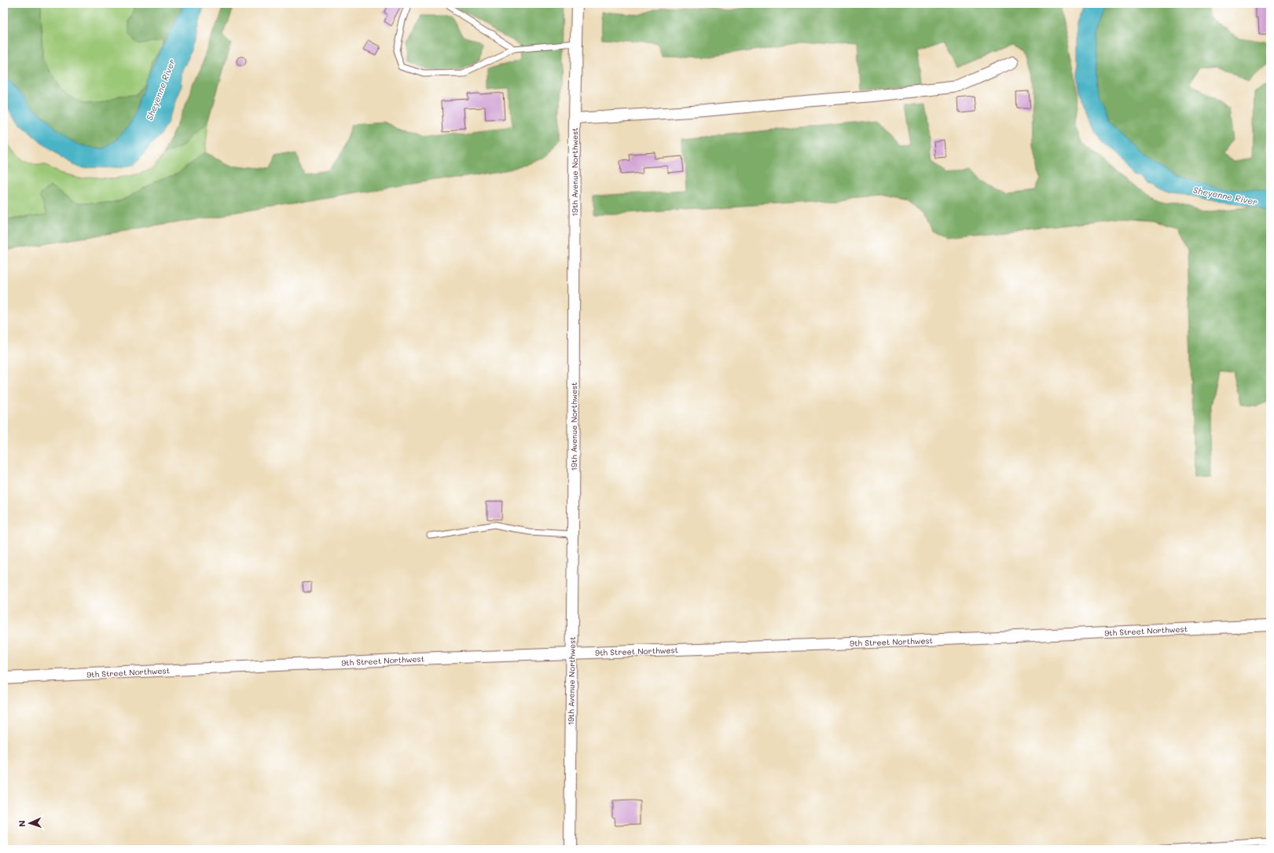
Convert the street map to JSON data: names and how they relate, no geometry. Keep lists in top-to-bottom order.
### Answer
{
  "streets": {
    "street": ["19th Avenue Northwest", "9th Street Northwest"]
  },
  "crossings": [
    ["19th Avenue Northwest", "9th Street Northwest"]
  ],
  "water": ["Sheyenne River"],
  "north": "left"
}
